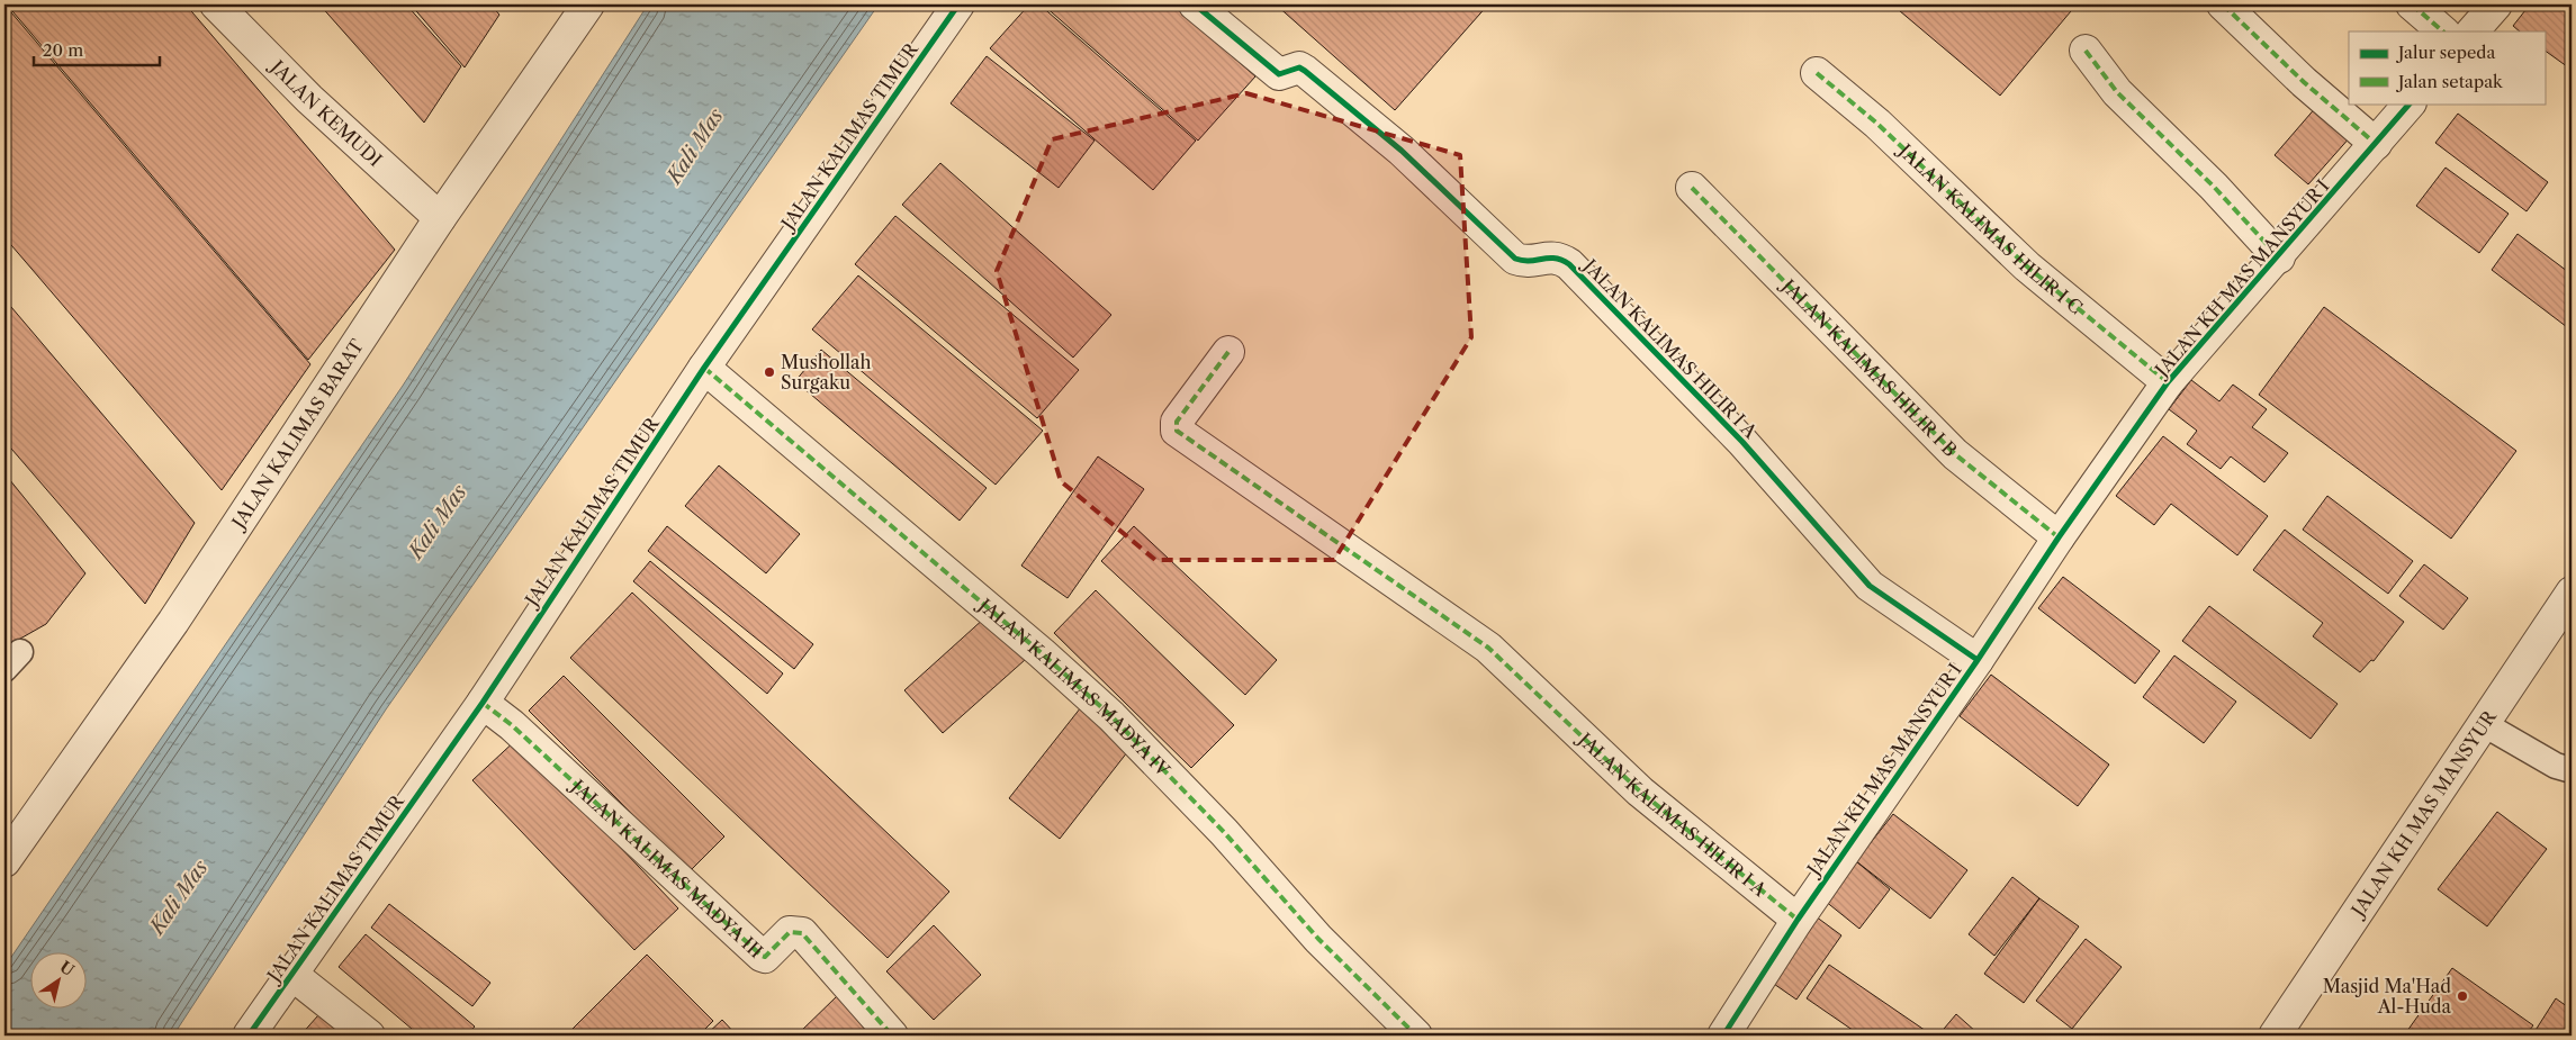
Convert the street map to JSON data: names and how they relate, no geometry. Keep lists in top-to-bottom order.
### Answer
{
  "streets": {
    "street": [
      "JALAN KEMUDI",
      "JALAN KALIMAS TIMUR",
      "JALAN KALIMAS HILIR I C",
      "JALAN KH MAS MANSYUR I",
      "JALAN KALIMAS HILIR I A",
      "JALAN KALIMAS HILIR I B",
      "JALAN KALIMAS BARAT",
      "JALAN KALIMAS MADYA IV",
      "JALAN KH MAS MANSYUR",
      "JALAN KALIMAS MADYA III"
    ]
  },
  "crossings": [
    ["JALAN KEMUDI", "JALAN KALIMAS BARAT"],
    ["JALAN KALIMAS TIMUR", "JALAN KALIMAS MADYA IV"],
    ["JALAN KALIMAS TIMUR", "JALAN KALIMAS MADYA III"],
    ["JALAN KALIMAS HILIR I C", "JALAN KH MAS MANSYUR I"],
    ["JALAN KH MAS MANSYUR I", "JALAN KALIMAS HILIR I A"],
    ["JALAN KH MAS MANSYUR I", "JALAN KALIMAS HILIR I B"]
  ],
  "water": ["Kali Mas"],
  "places": ["Mushollah Surgaku", "Masjid Ma'Had Al-Huda"],
  "legend": ["Jalur sepeda", "Jalan setapak"],
  "scale_bar": "20 m",
  "north": "top right"
}
